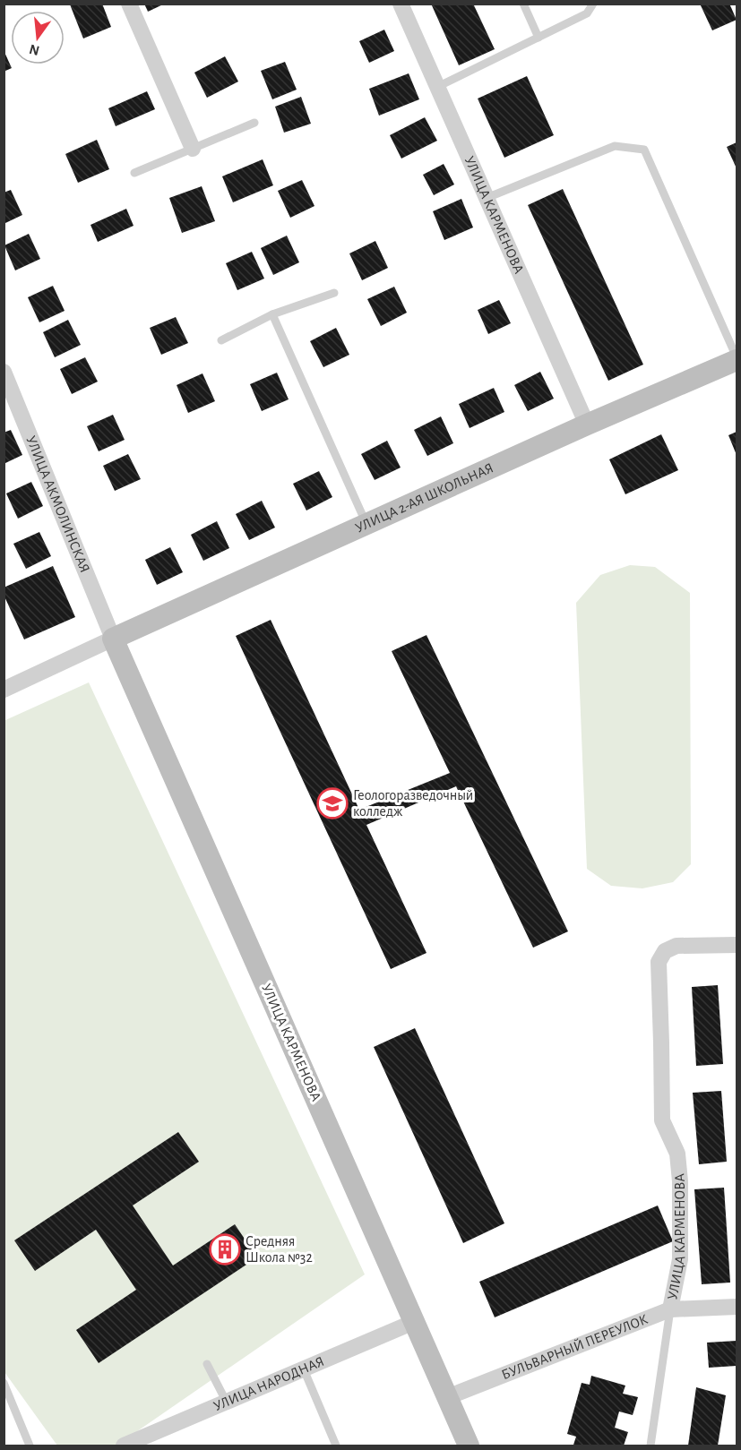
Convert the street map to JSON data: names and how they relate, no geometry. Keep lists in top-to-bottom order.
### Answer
{
  "streets": {
    "street": [
      "УЛИЦА КАРМЕНОВА",
      "УЛИЦА 2-АЯ ШКОЛЬНАЯ",
      "УЛИЦА АКМОЛИНСКАЯ",
      "БУЛЬВАРНЫЙ ПЕРЕУЛОК",
      "УЛИЦА НАРОДНАЯ"
    ]
  },
  "crossings": [
    ["УЛИЦА КАРМЕНОВА", "УЛИЦА 2-АЯ ШКОЛЬНАЯ"],
    ["УЛИЦА КАРМЕНОВА", "УЛИЦА АКМОЛИНСКАЯ"],
    ["УЛИЦА КАРМЕНОВА", "БУЛЬВАРНЫЙ ПЕРЕУЛОК"],
    ["УЛИЦА КАРМЕНОВА", "УЛИЦА НАРОДНАЯ"],
    ["УЛИЦА 2-АЯ ШКОЛЬНАЯ", "УЛИЦА АКМОЛИНСКАЯ"]
  ],
  "places": {
    "school or university": ["Геологоразведочный колледж"],
    "building": ["Средняя Школа №32"]
  },
  "north": "bottom"
}
